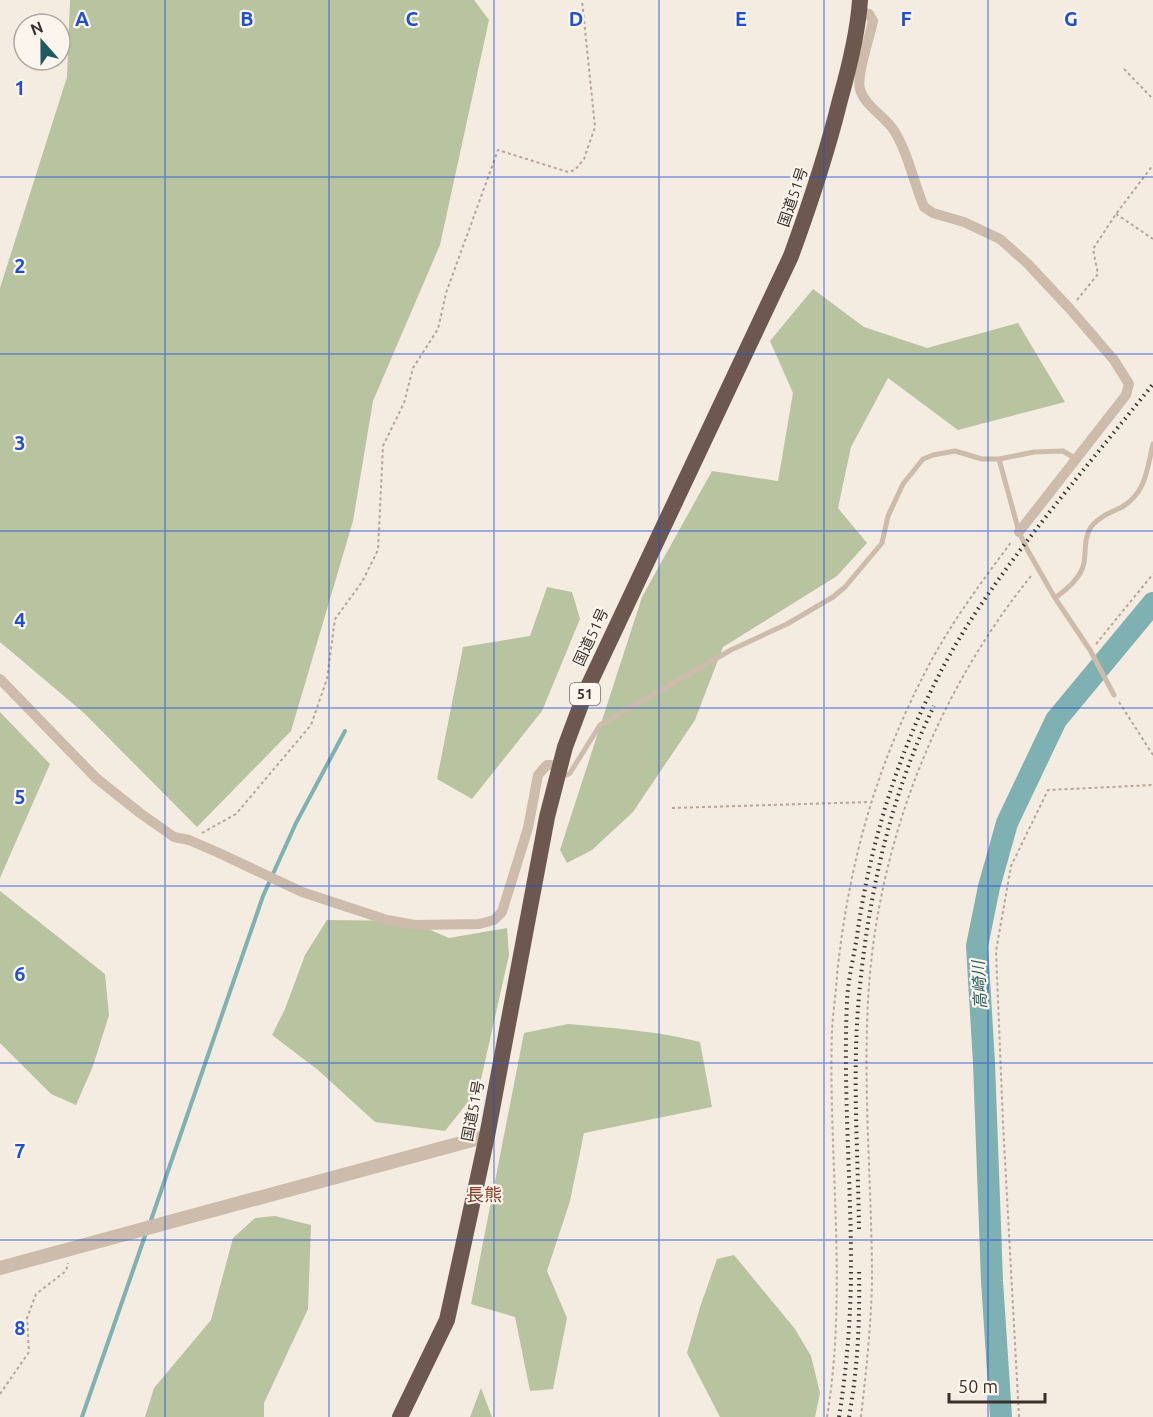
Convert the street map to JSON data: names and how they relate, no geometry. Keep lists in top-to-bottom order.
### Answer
{
  "streets": {
    "highway": ["国道51号", "51"]
  },
  "districts": ["長熊"],
  "water": ["高崎川"],
  "scale_bar": "50 m",
  "north": "top",
  "grid": {
    "columns": [
      "A",
      "B",
      "C",
      "D",
      "E",
      "F",
      "G"
    ],
    "rows": [
      "1",
      "2",
      "3",
      "4",
      "5",
      "6",
      "7",
      "8"
    ]
  }
}
